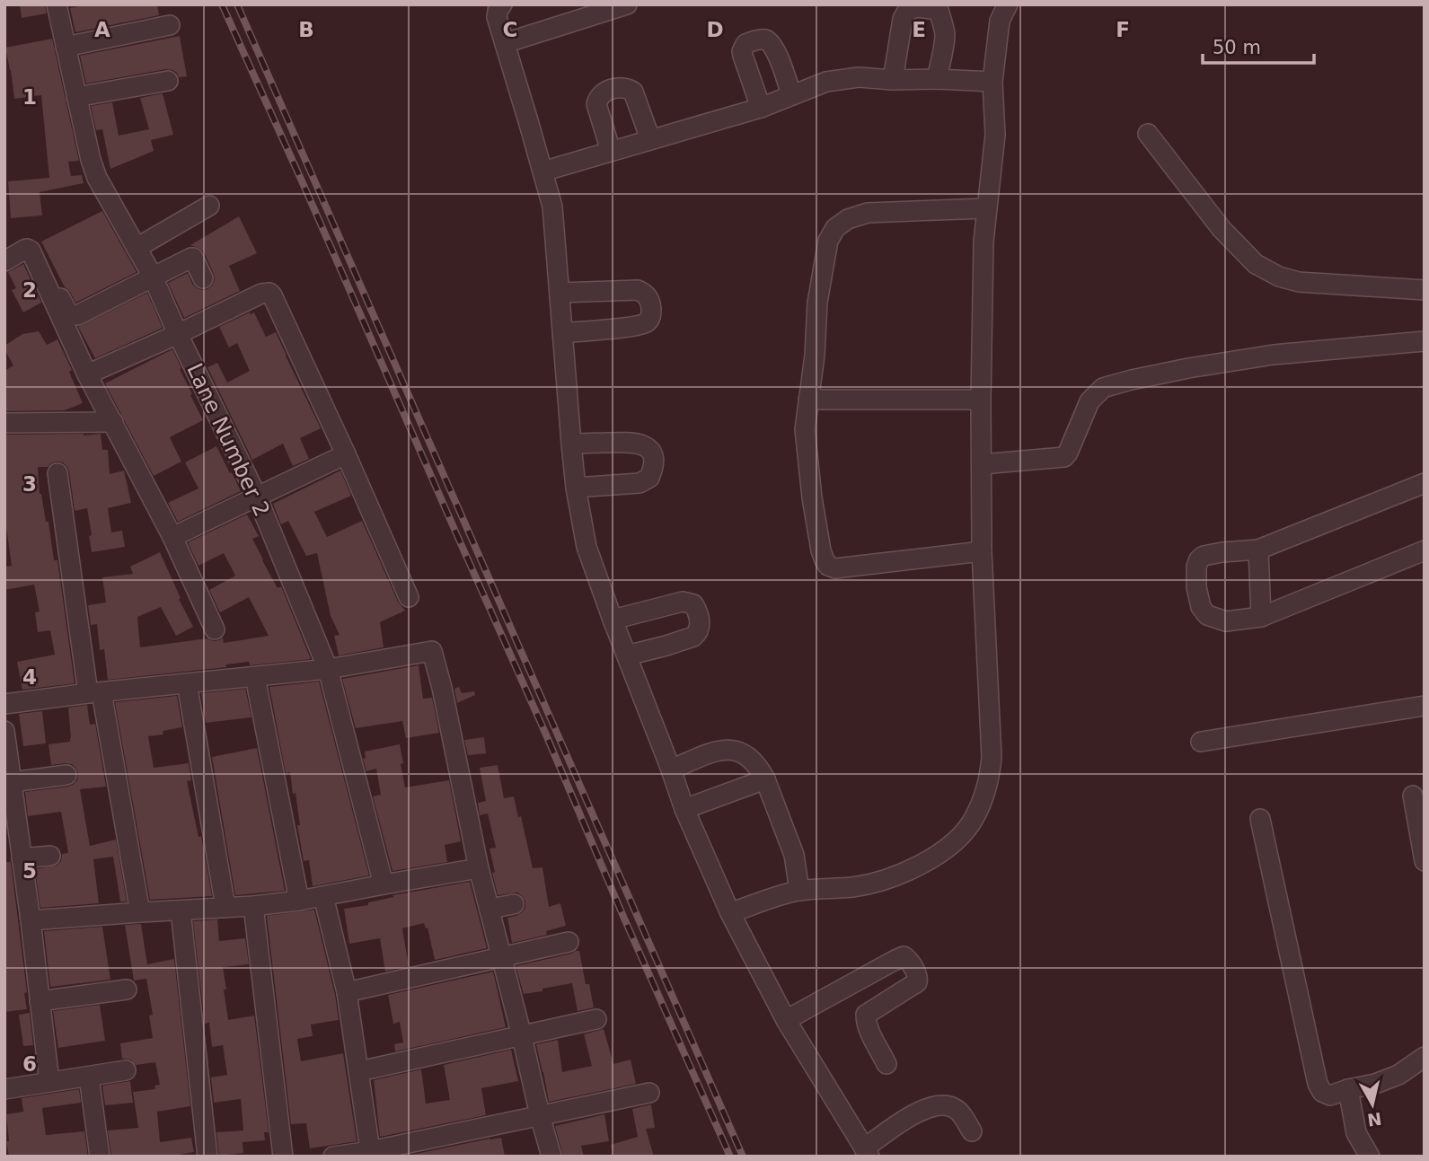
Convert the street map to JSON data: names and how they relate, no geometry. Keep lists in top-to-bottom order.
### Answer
{
  "streets": {
    "street": ["Lane Number 2"]
  },
  "scale_bar": "50 m",
  "north": "bottom",
  "grid": {
    "columns": [
      "A",
      "B",
      "C",
      "D",
      "E",
      "F"
    ],
    "rows": [
      "1",
      "2",
      "3",
      "4",
      "5",
      "6"
    ]
  }
}
